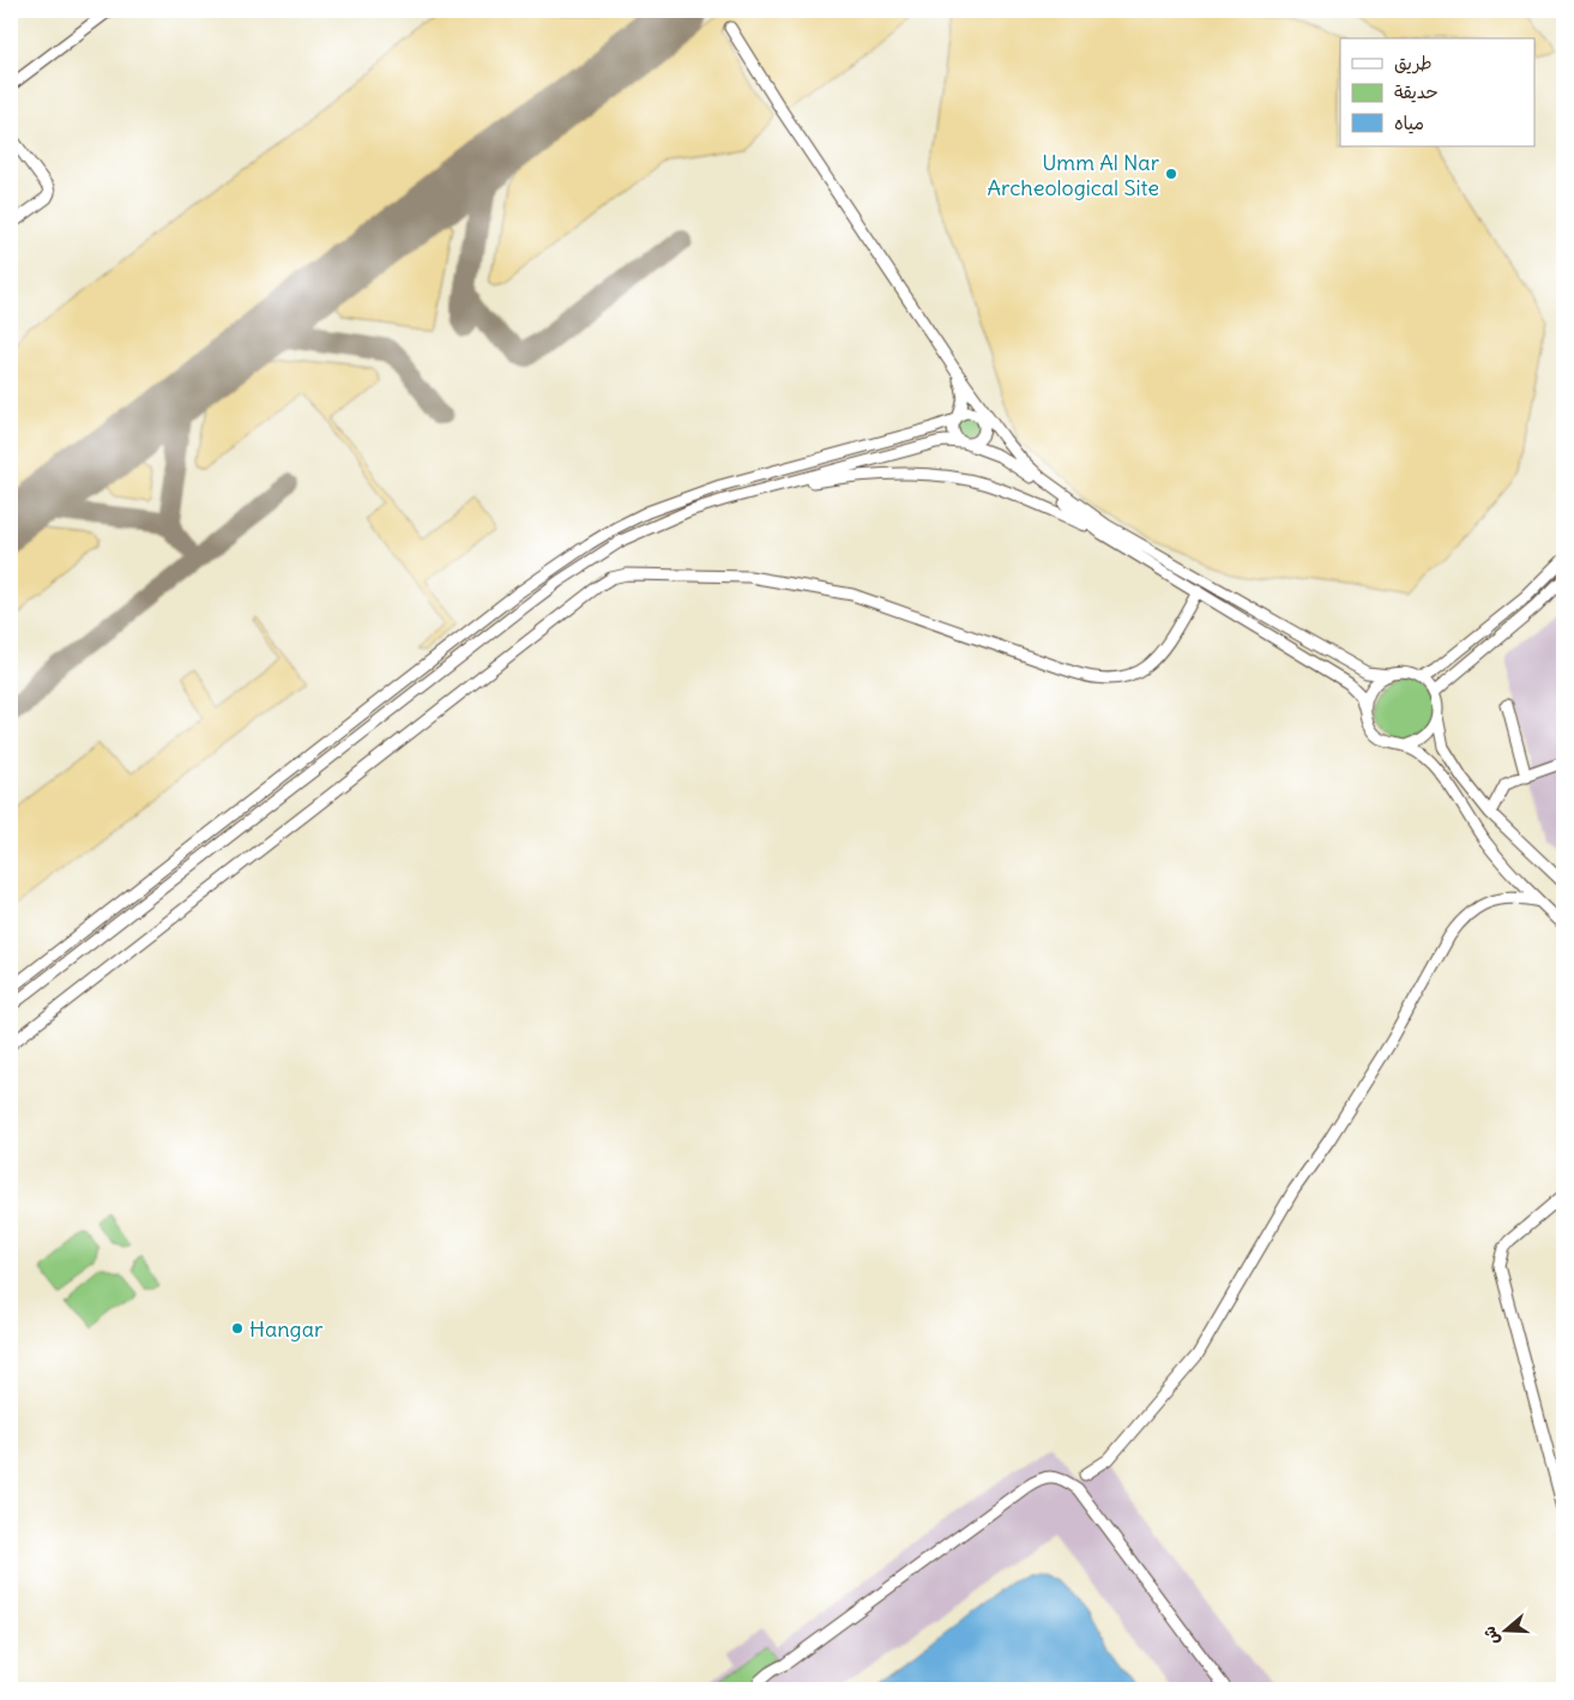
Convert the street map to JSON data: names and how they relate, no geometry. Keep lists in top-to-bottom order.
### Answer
{
  "places": ["Umm Al Nar Archeological Site", "Hangar"],
  "legend": ["طريق", "حديقة", "مياه"],
  "north": "left"
}
